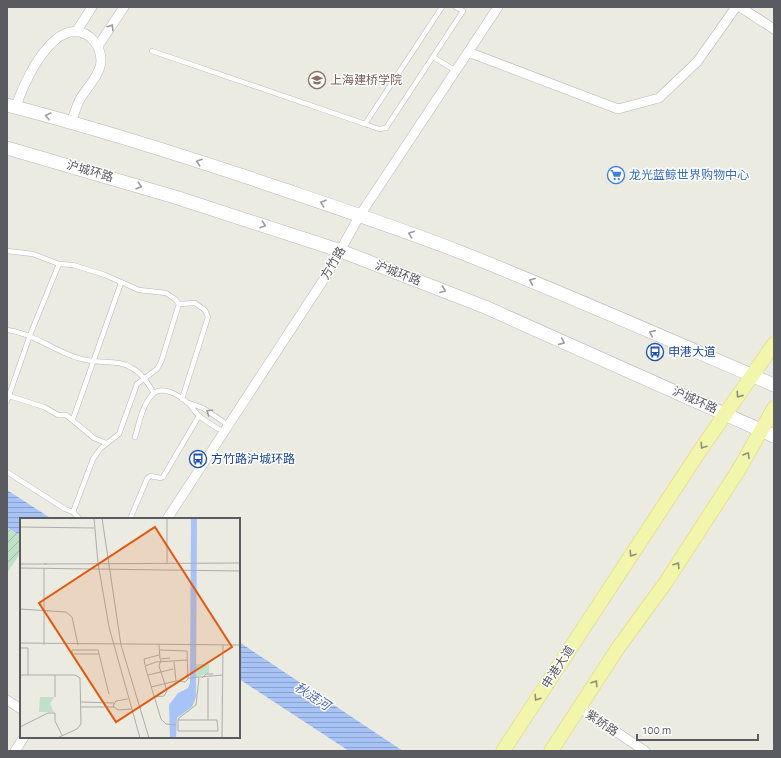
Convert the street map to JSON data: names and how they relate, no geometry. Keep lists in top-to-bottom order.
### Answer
{
  "streets": {
    "main road": ["沪城环路", "申港大道"],
    "street": ["方竹路", "紫娇路"]
  },
  "crossings": [
    ["沪城环路", "方竹路"],
    ["沪城环路", "申港大道"]
  ],
  "water": ["秋涟河"],
  "places": {
    "school or university": ["上海建桥学院"],
    "supermarket": ["龙光蓝鲸世界购物中心"],
    "bus stop": ["申港大道", "方竹路沪城环路"]
  },
  "scale_bar": "100 m"
}
